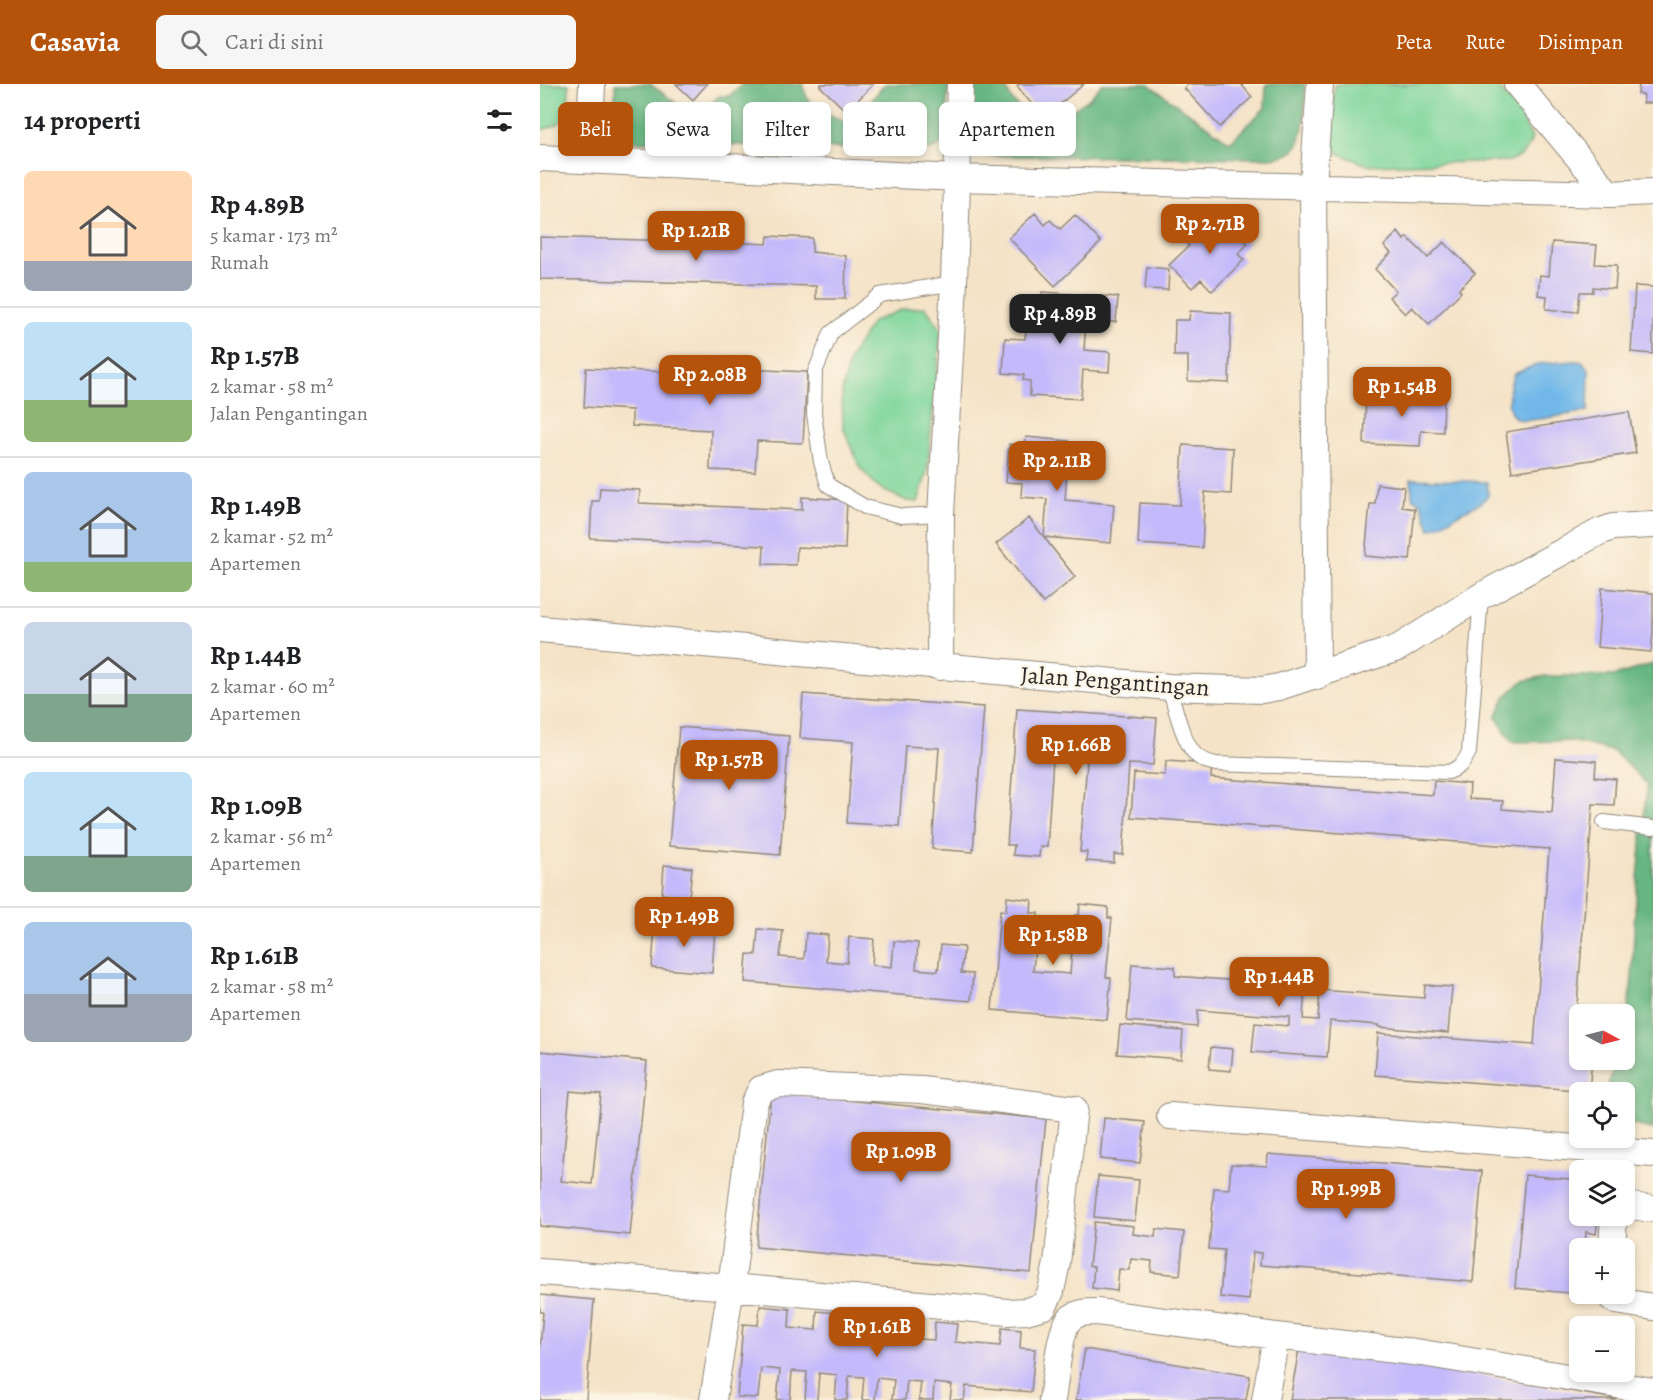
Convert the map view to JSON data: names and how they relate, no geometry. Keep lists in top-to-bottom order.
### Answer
{
  "streets": {
    "street": ["Jalan Pengantingan"]
  },
  "north": "right",
  "page": {
    "header": "Casavia",
    "search": "Cari di sini",
    "nav": ["Peta", "Rute", "Disimpan"],
    "heading": "14 properti",
    "chip": [
      "Beli",
      "Sewa",
      "Filter",
      "Baru",
      "Apartemen"
    ],
    "list": [
      {
        "name": "Rp 4.89B",
        "note": "5 kamar · 173 m² · Rumah"
      },
      {
        "name": "Rp 1.57B",
        "note": "2 kamar · 58 m² · Jalan Pengantingan"
      },
      {
        "name": "Rp 1.49B",
        "note": "2 kamar · 52 m² · Apartemen"
      },
      {
        "name": "Rp 1.44B",
        "note": "2 kamar · 60 m² · Apartemen"
      },
      {
        "name": "Rp 1.09B",
        "note": "2 kamar · 56 m² · Apartemen"
      },
      {
        "name": "Rp 1.61B",
        "note": "2 kamar · 58 m² · Apartemen"
      }
    ],
    "price": [
      "Rp 2.71B",
      "Rp 1.21B",
      "Rp 4.89B",
      "Rp 2.08B",
      "Rp 1.54B",
      "Rp 2.11B",
      "Rp 1.66B",
      "Rp 1.57B",
      "Rp 1.49B",
      "Rp 1.58B",
      "Rp 1.44B",
      "Rp 1.09B",
      "Rp 1.99B",
      "Rp 1.61B"
    ],
    "map_buttons": ["+", "−"]
  }
}
